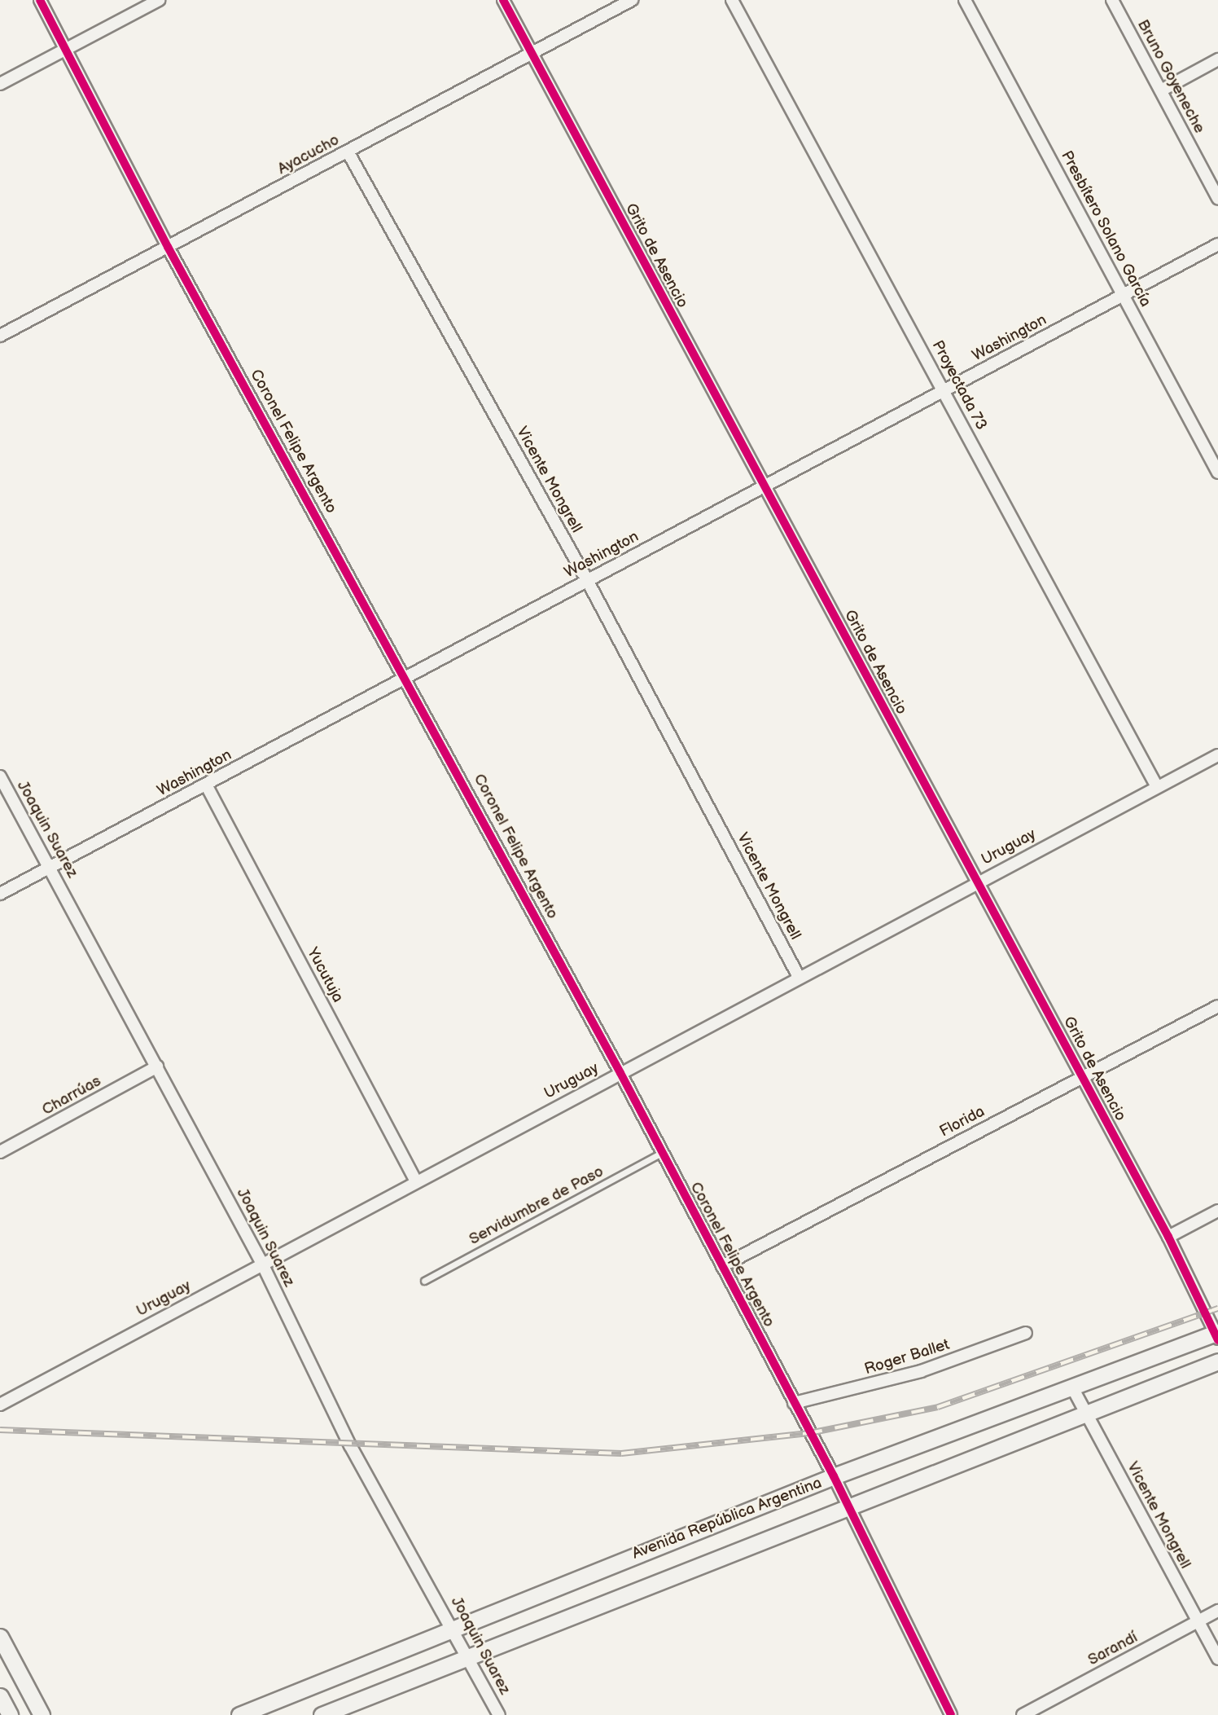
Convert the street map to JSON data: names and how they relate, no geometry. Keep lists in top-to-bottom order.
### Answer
{
  "streets": {
    "street": [
      "Bruno Goyeneche",
      "Ayacucho",
      "Presbítero Solano García",
      "Grito de Asencio",
      "Washington",
      "Proyectada 73",
      "Coronel Felipe Argento",
      "Vicente Mongrell",
      "Joaquin Suarez",
      "Uruguay",
      "Yucutuja",
      "Charrúas",
      "Florida",
      "Roger Ballet",
      "Avenida República Argentina",
      "Sarandí"
    ],
    "lane": ["Servidumbre de Paso"]
  },
  "crossings": [
    ["Ayacucho", "Grito de Asencio"],
    ["Ayacucho", "Coronel Felipe Argento"],
    ["Ayacucho", "Vicente Mongrell"],
    ["Presbítero Solano García", "Washington"],
    ["Grito de Asencio", "Washington"],
    ["Grito de Asencio", "Uruguay"],
    ["Grito de Asencio", "Florida"],
    ["Grito de Asencio", "Avenida República Argentina"],
    ["Washington", "Proyectada 73"],
    ["Washington", "Coronel Felipe Argento"],
    ["Washington", "Vicente Mongrell"],
    ["Washington", "Joaquin Suarez"],
    ["Washington", "Yucutuja"],
    ["Proyectada 73", "Uruguay"],
    ["Coronel Felipe Argento", "Uruguay"],
    ["Coronel Felipe Argento", "Florida"],
    ["Coronel Felipe Argento", "Servidumbre de Paso"],
    ["Coronel Felipe Argento", "Roger Ballet"],
    ["Coronel Felipe Argento", "Avenida República Argentina"],
    ["Vicente Mongrell", "Uruguay"],
    ["Vicente Mongrell", "Avenida República Argentina"],
    ["Vicente Mongrell", "Sarandí"],
    ["Joaquin Suarez", "Uruguay"],
    ["Joaquin Suarez", "Charrúas"],
    ["Joaquin Suarez", "Avenida República Argentina"],
    ["Uruguay", "Yucutuja"]
  ]
}
